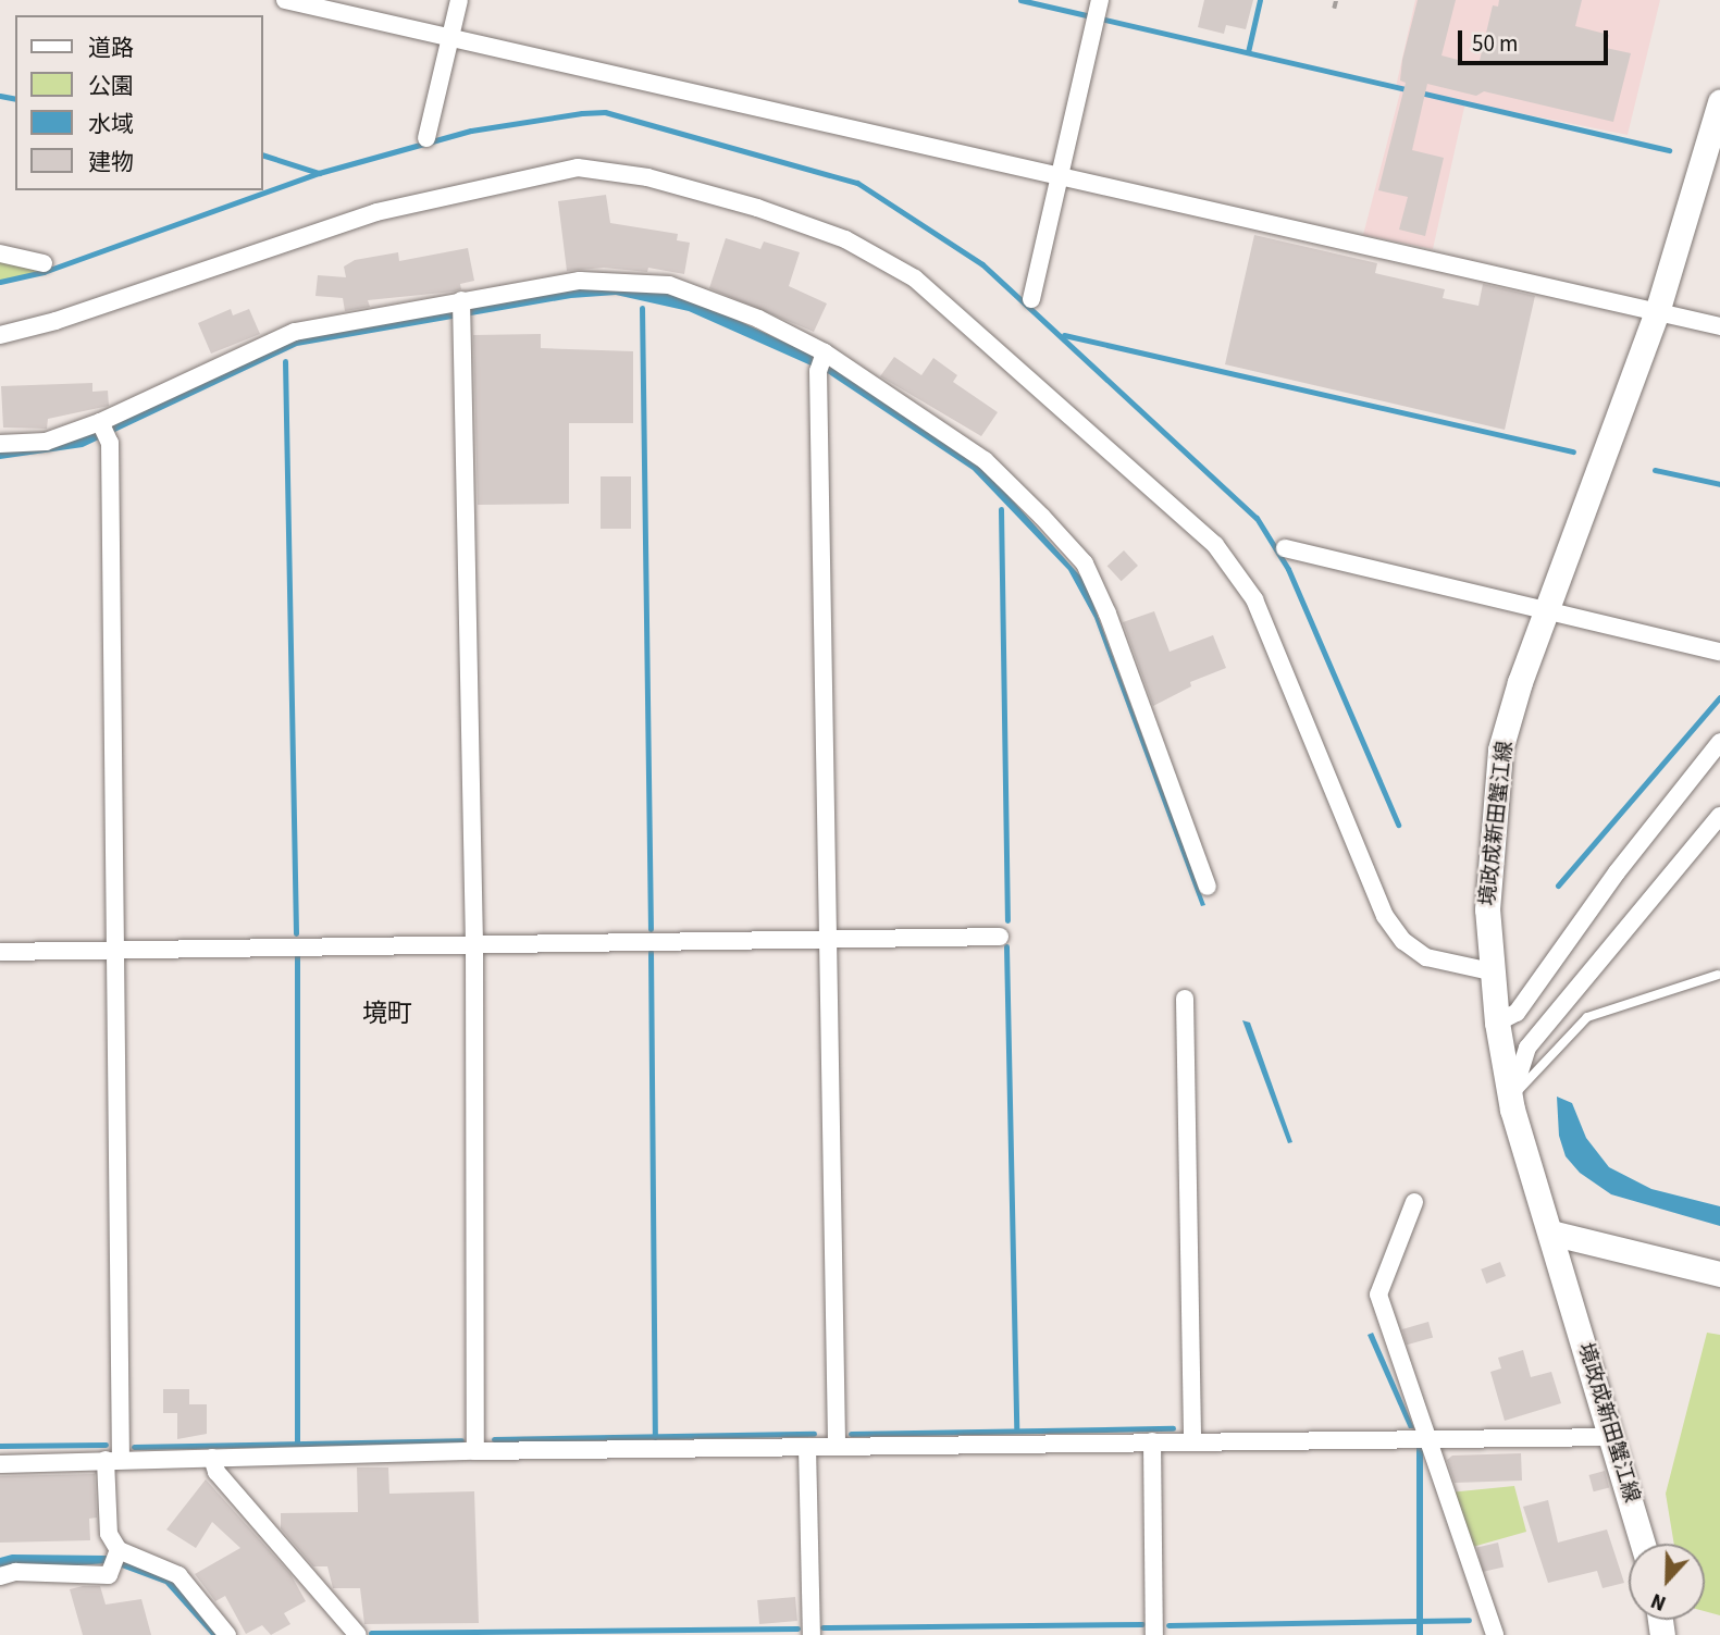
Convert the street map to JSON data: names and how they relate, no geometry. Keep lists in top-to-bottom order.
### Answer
{
  "streets": {
    "main road": ["境政成新田蟹江線"]
  },
  "districts": ["境町"],
  "legend": [
    "道路",
    "公園",
    "水域",
    "建物"
  ],
  "scale_bar": "50 m",
  "north": "bottom"
}
